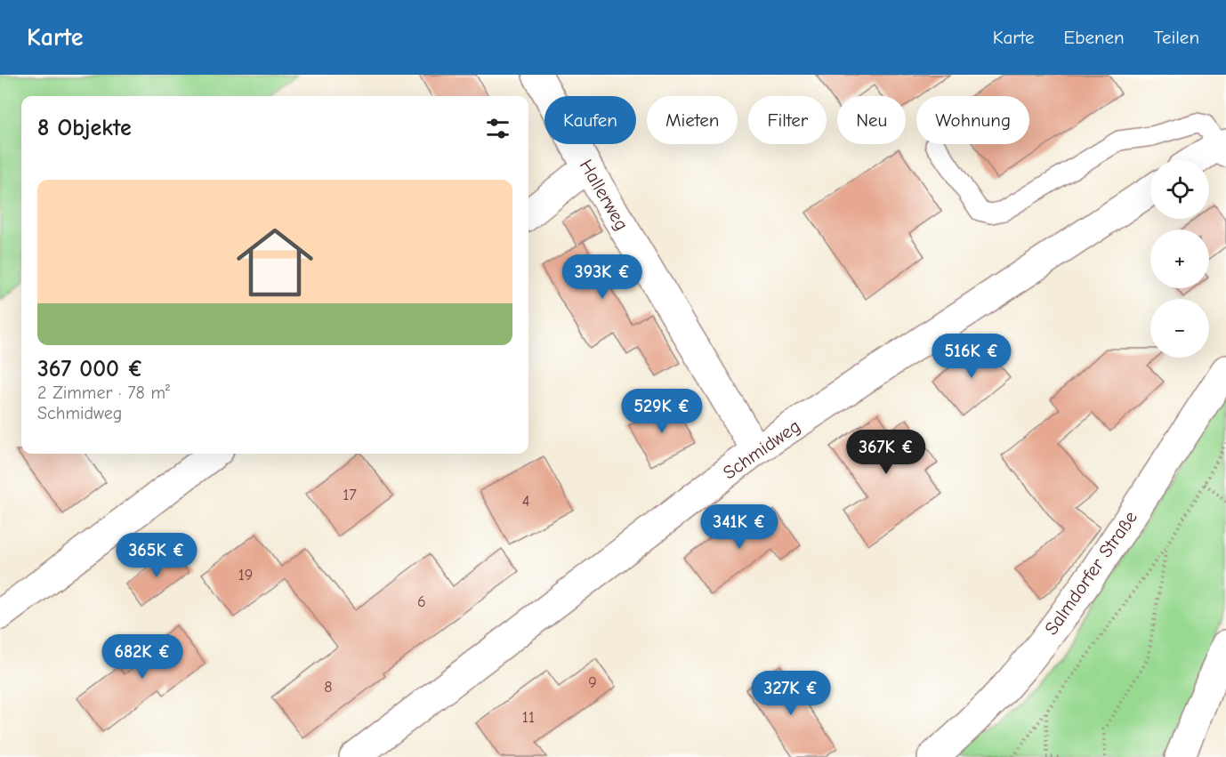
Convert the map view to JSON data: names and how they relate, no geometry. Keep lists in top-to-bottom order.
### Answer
{
  "streets": {
    "street": ["Hallerweg", "Schmidweg", "Salmdorfer Straße"]
  },
  "crossings": [
    ["Hallerweg", "Schmidweg"]
  ],
  "house_numbers": [
    "17",
    "4",
    "19",
    "6",
    "9",
    "8",
    "11"
  ],
  "page": {
    "header": "Karte",
    "nav": ["Karte", "Ebenen", "Teilen"],
    "chip": [
      "Kaufen",
      "Mieten",
      "Filter",
      "Neu",
      "Wohnung"
    ],
    "heading": "8 Objekte",
    "map_buttons": ["+", "−"],
    "list": [
      {
        "name": "367 000 €",
        "note": "2 Zimmer · 78 m² · Schmidweg"
      }
    ],
    "price": [
      "393K €",
      "516K €",
      "529K €",
      "367K €",
      "341K €",
      "365K €",
      "682K €",
      "327K €"
    ]
  }
}
